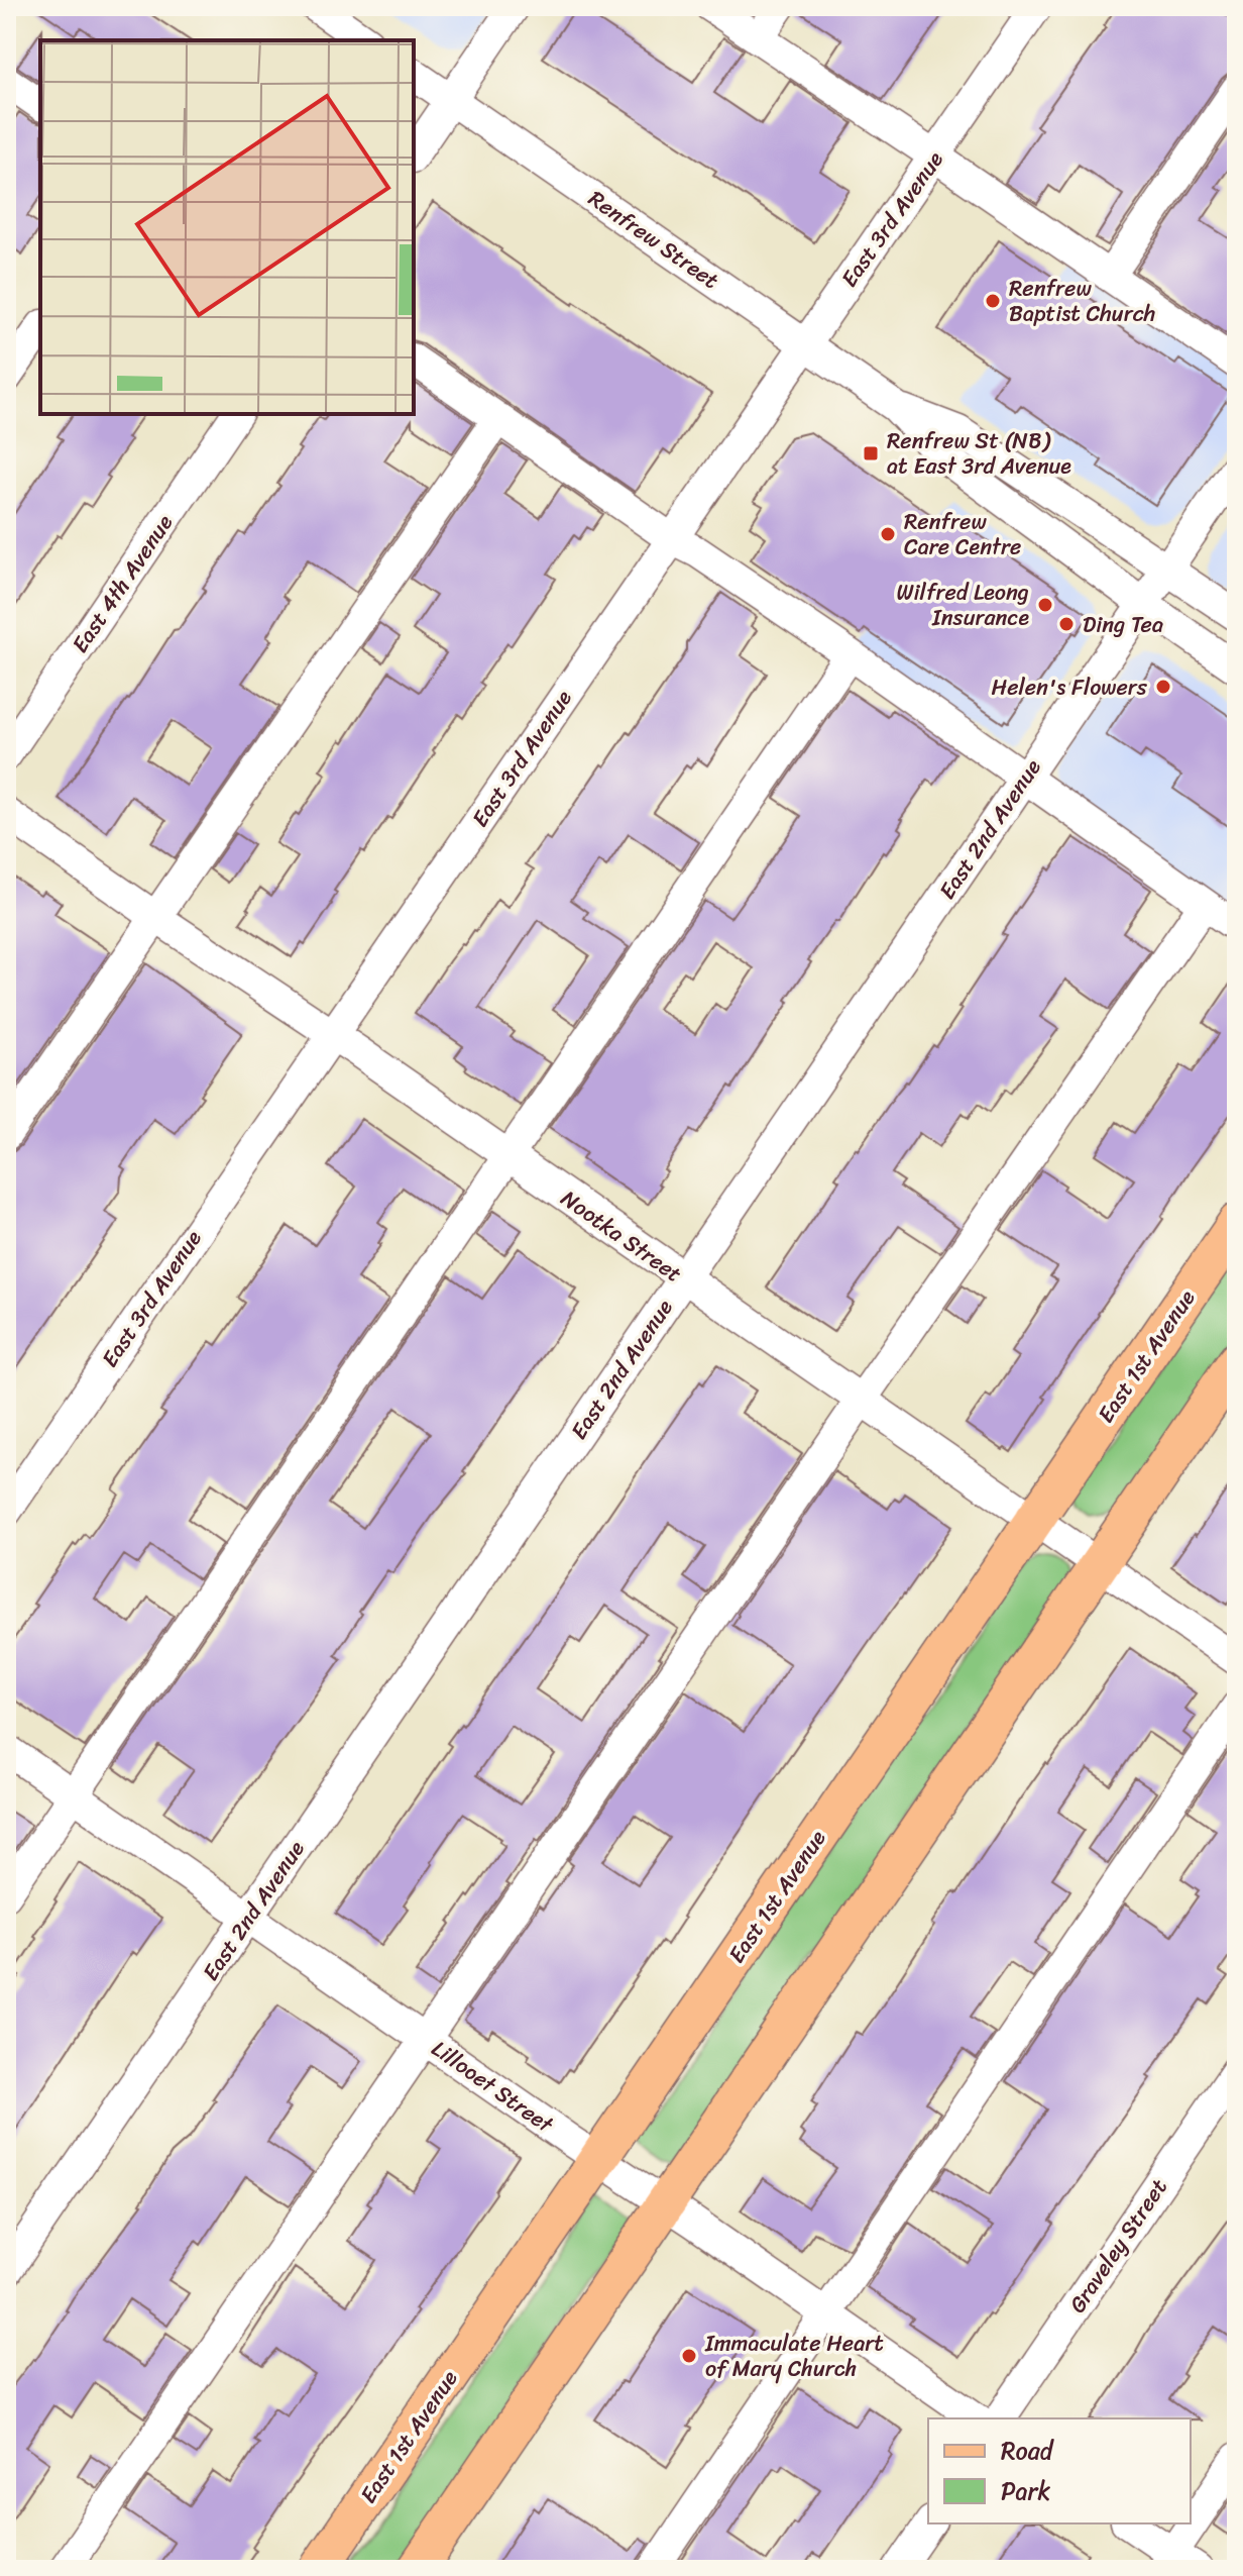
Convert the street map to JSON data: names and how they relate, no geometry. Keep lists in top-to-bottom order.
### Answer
{
  "streets": {
    "main road": ["East 1st Avenue"],
    "street": [
      "East 3rd Avenue",
      "Renfrew Street",
      "East 4th Avenue",
      "East 2nd Avenue",
      "Nootka Street",
      "Lillooet Street",
      "Graveley Street"
    ]
  },
  "crossings": [
    ["East 3rd Avenue", "Renfrew Street"],
    ["East 3rd Avenue", "Nootka Street"],
    ["Renfrew Street", "East 2nd Avenue"],
    ["East 2nd Avenue", "Nootka Street"],
    ["East 2nd Avenue", "Lillooet Street"],
    ["Nootka Street", "East 1st Avenue"],
    ["East 1st Avenue", "Lillooet Street"]
  ],
  "places": {
    "other": [
      "Renfrew Baptist Church",
      "Renfrew Care Centre",
      "Wilfred Leong Insurance",
      "Ding Tea",
      "Helen's Flowers",
      "Immaculate Heart of Mary Church"
    ],
    "transit": ["Renfrew St (NB) at East 3rd Avenue"]
  },
  "legend": ["Road", "Park"]
}
